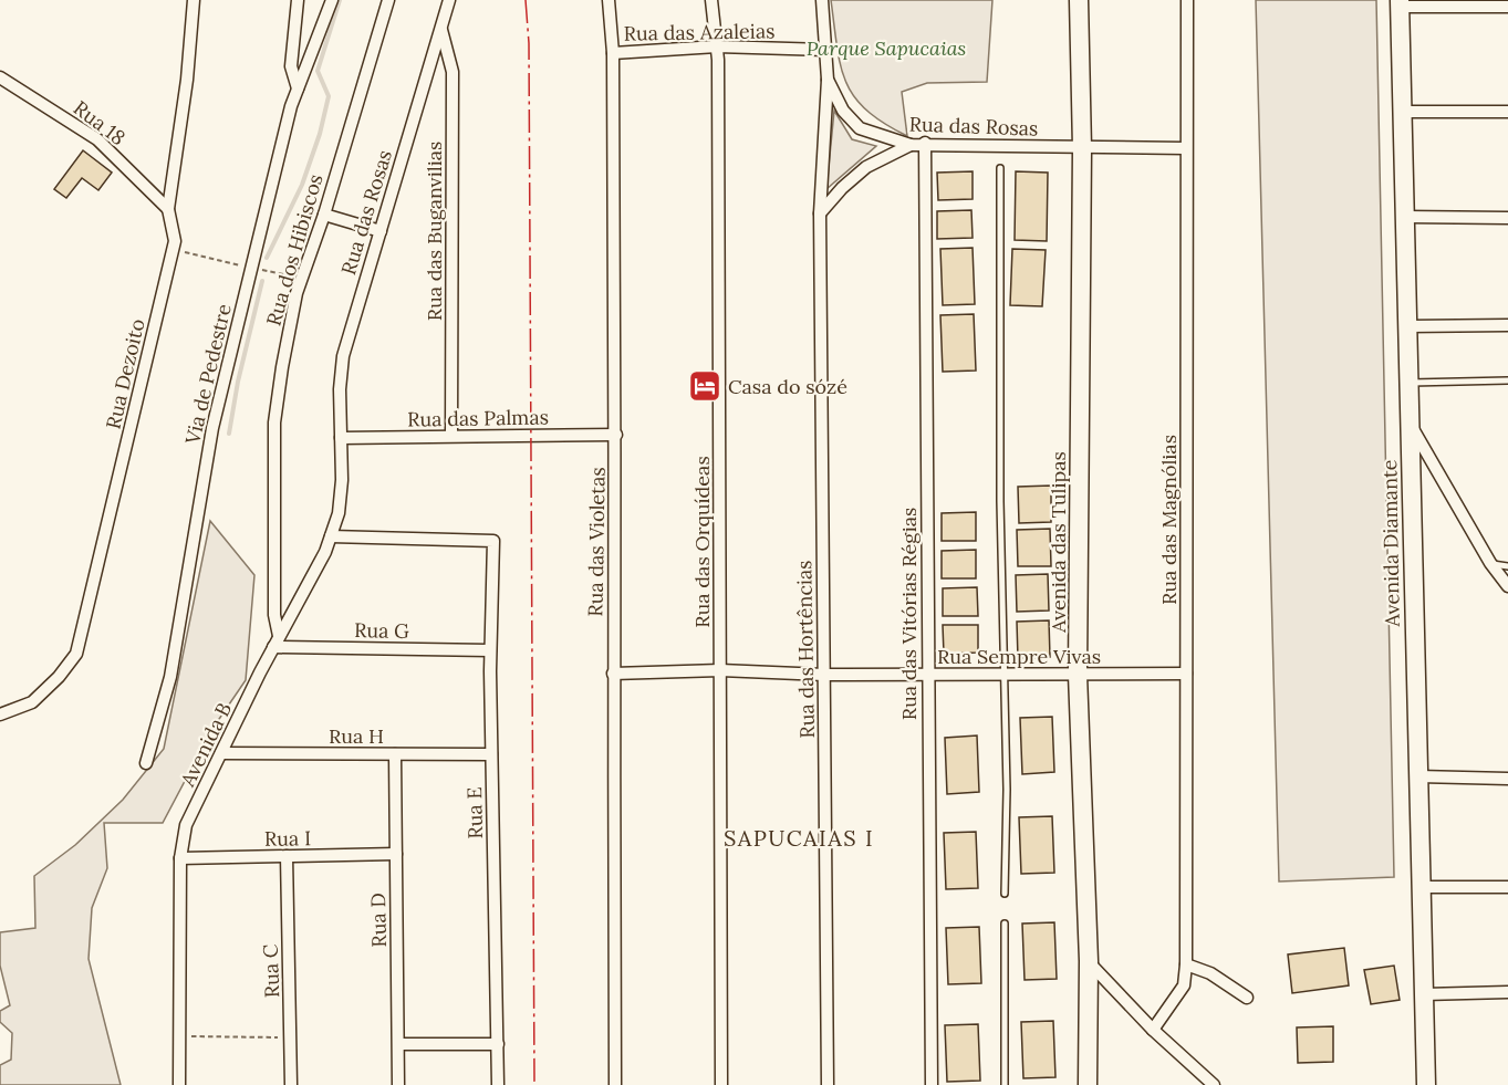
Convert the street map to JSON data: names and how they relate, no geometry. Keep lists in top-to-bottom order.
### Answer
{
  "streets": {
    "street": [
      "Rua das Azaleias",
      "Rua 18",
      "Rua das Rosas",
      "Rua das Buganvilias",
      "Rua dos Hibiscos",
      "Rua Dezoito",
      "Via de Pedestre",
      "Rua das Palmas",
      "Rua das Magnólias",
      "Rua das Violetas",
      "Rua das Orquídeas",
      "Avenida das Tulipas",
      "Avenida Diamante",
      "Rua das Vitórias Régias",
      "Rua G",
      "Rua das Hortências",
      "Rua Sempre Vivas",
      "Rua H",
      "Avenida B",
      "Rua E",
      "Rua I",
      "Rua D",
      "Rua C"
    ]
  },
  "crossings": [
    ["Rua das Azaleias", "Rua das Rosas"],
    ["Rua das Azaleias", "Rua das Violetas"],
    ["Rua das Azaleias", "Rua das Orquídeas"],
    ["Rua 18", "Rua Dezoito"],
    ["Rua das Rosas", "Rua das Buganvilias"],
    ["Rua das Rosas", "Rua das Palmas"],
    ["Rua das Rosas", "Rua das Magnólias"],
    ["Rua das Rosas", "Avenida das Tulipas"],
    ["Rua das Rosas", "Rua das Vitórias Régias"],
    ["Rua das Rosas", "Rua das Hortências"],
    ["Rua das Rosas", "Avenida B"],
    ["Rua das Buganvilias", "Rua das Palmas"],
    ["Rua dos Hibiscos", "Rua G"],
    ["Rua dos Hibiscos", "Avenida B"],
    ["Rua das Palmas", "Rua das Violetas"],
    ["Rua das Palmas", "Avenida B"],
    ["Rua das Magnólias", "Rua Sempre Vivas"],
    ["Rua das Violetas", "Rua Sempre Vivas"],
    ["Rua das Orquídeas", "Rua Sempre Vivas"],
    ["Avenida das Tulipas", "Rua Sempre Vivas"],
    ["Rua das Vitórias Régias", "Rua Sempre Vivas"],
    ["Rua G", "Avenida B"],
    ["Rua G", "Rua E"],
    ["Rua das Hortências", "Rua Sempre Vivas"],
    ["Rua H", "Avenida B"],
    ["Rua H", "Rua E"],
    ["Rua H", "Rua D"],
    ["Avenida B", "Rua E"],
    ["Avenida B", "Rua I"],
    ["Rua I", "Rua D"],
    ["Rua I", "Rua C"]
  ],
  "districts": ["SAPUCAIAS I"],
  "parks": ["Parque Sapucaias"],
  "places": {
    "hotel": ["Casa do sózé"]
  }
}
